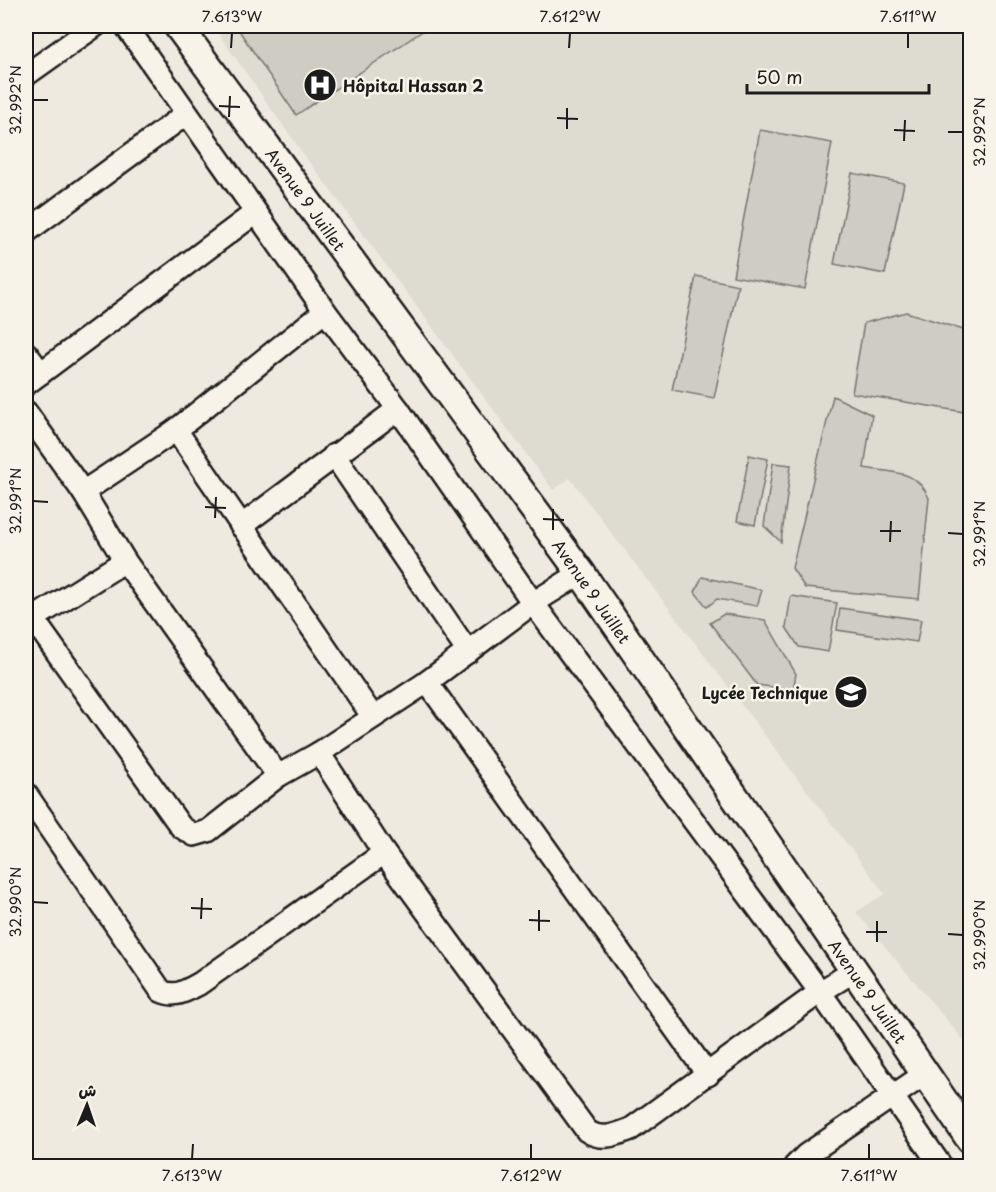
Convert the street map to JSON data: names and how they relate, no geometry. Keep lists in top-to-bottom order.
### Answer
{
  "streets": {
    "street": ["Avenue 9 Juillet"]
  },
  "places": {
    "hospital": ["Hôpital Hassan 2"],
    "school or university": ["Lycée Technique"]
  },
  "scale_bar": "50 m",
  "north": "top",
  "coordinates": [
    "7.613°W",
    "7.612°W",
    "7.611°W",
    "32.992°N",
    "32.991°N",
    "32.990°N"
  ]
}
